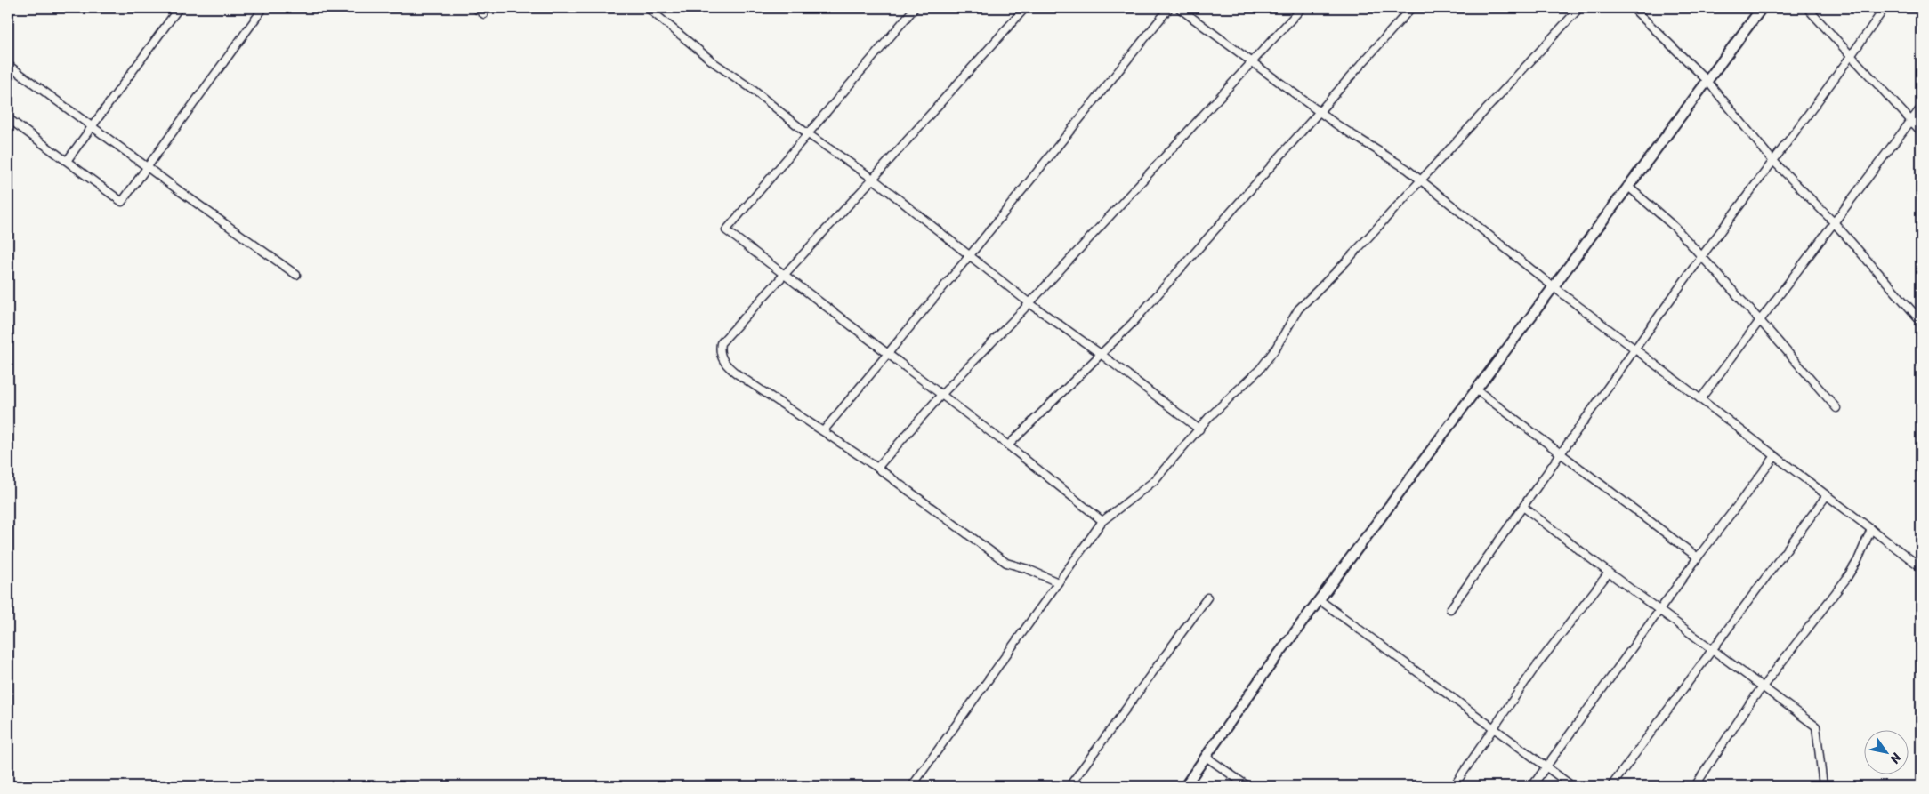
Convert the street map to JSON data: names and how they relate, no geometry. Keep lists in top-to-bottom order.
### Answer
{
  "north": "bottom right"
}
